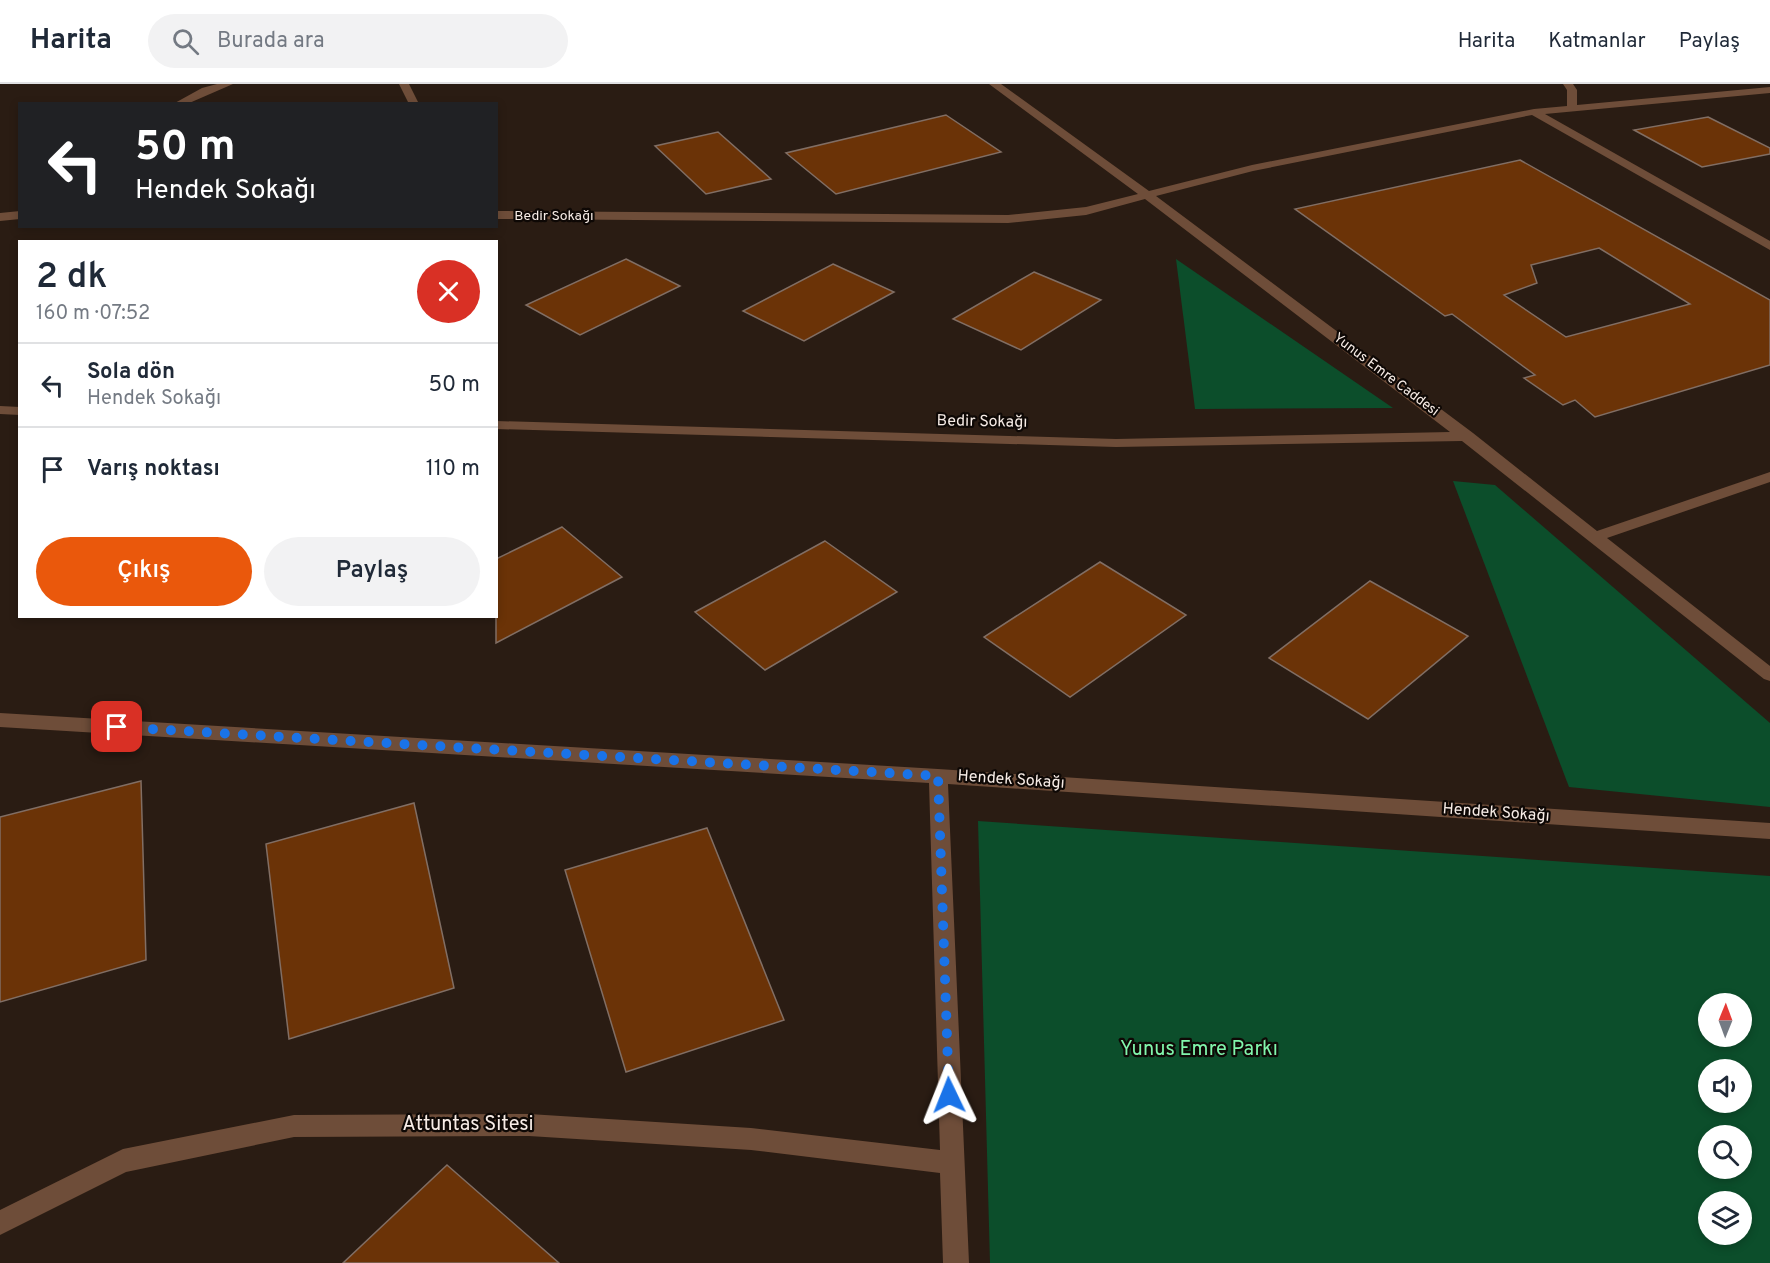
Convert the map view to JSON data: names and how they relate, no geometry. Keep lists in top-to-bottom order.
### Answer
{
  "streets": {
    "street": [
      "Bedir Sokağı",
      "Yunus Emre Caddesi",
      "Hendek Sokağı",
      "Attuntas Sitesi"
    ]
  },
  "crossings": [
    ["Bedir Sokağı", "Yunus Emre Caddesi"]
  ],
  "parks": ["Yunus Emre Parkı"],
  "north": "top",
  "page": {
    "header": "Harita",
    "search": "Burada ara",
    "nav": ["Harita", "Katmanlar", "Paylaş"],
    "turn": ["50 m", "Hendek Sokağı"],
    "heading": ["2 dk", "160 m · 07:52"],
    "list": [
      {
        "name": "Sola dön",
        "note": "Hendek Sokağı",
        "value": "50 m"
      },
      {
        "name": "Varış noktası",
        "value": "110 m"
      }
    ],
    "buttons": ["Çıkış", "Paylaş"]
  }
}
